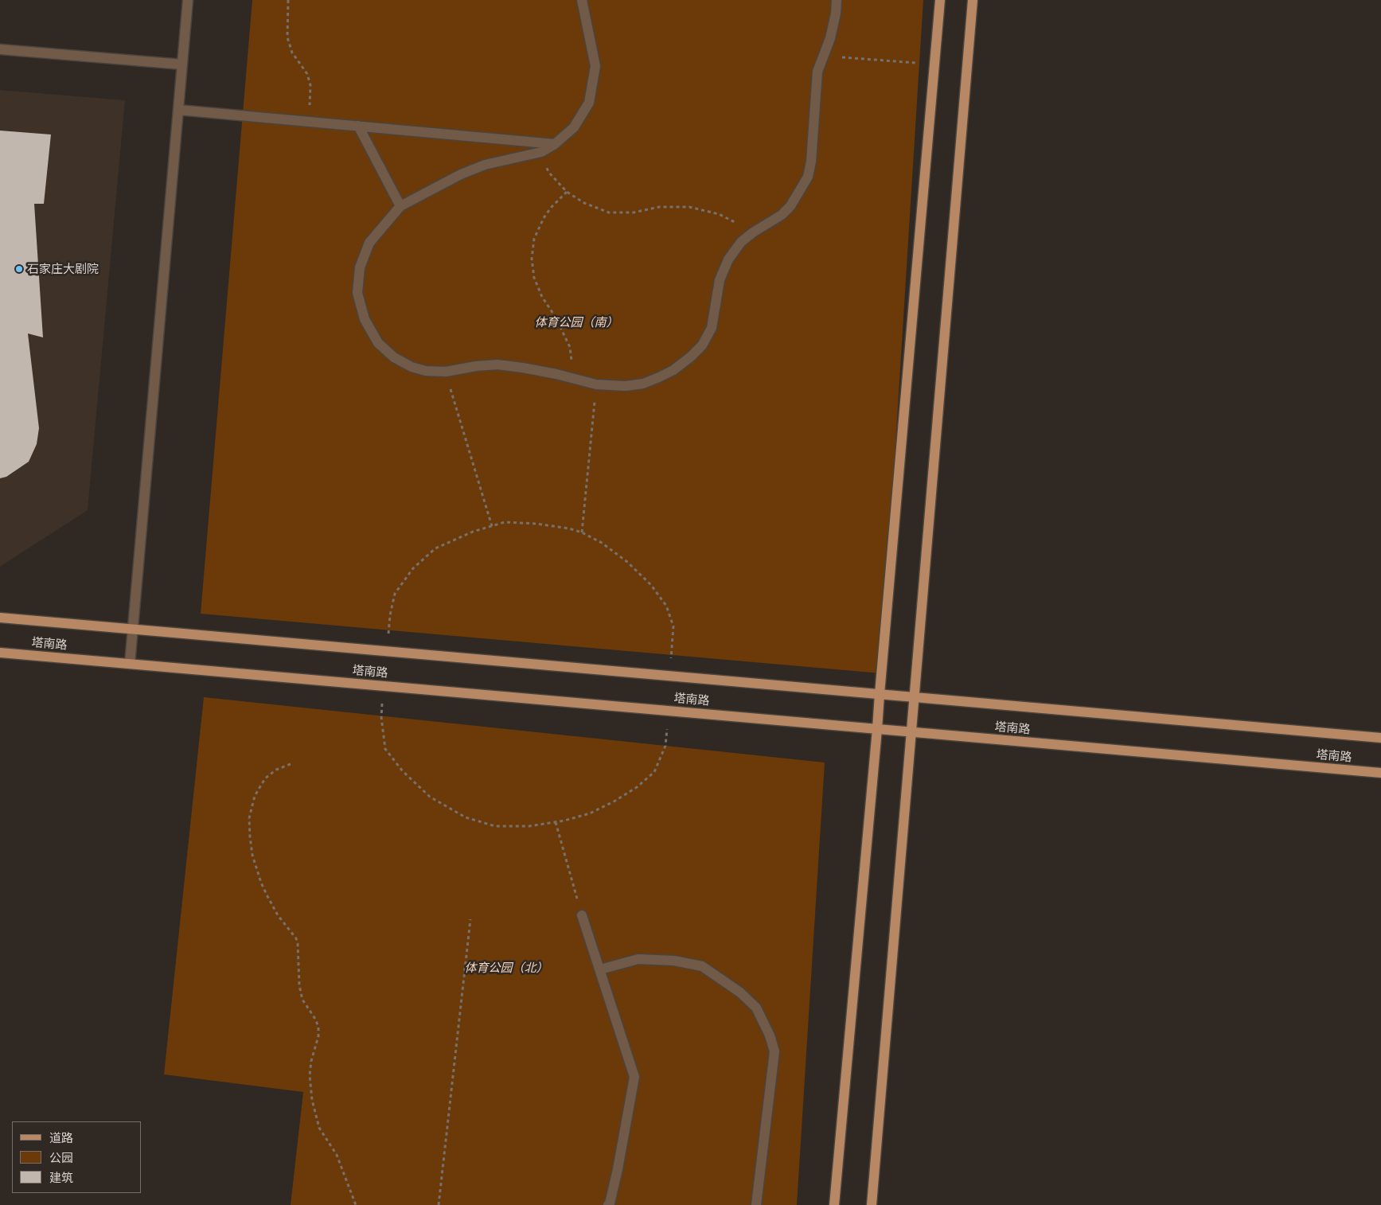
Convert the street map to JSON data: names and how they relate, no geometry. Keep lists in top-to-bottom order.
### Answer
{
  "streets": {
    "main road": ["塔南路"]
  },
  "parks": ["体育公园（南）", "体育公园（北）"],
  "places": ["石家庄大剧院"],
  "legend": ["道路", "公园", "建筑"]
}
